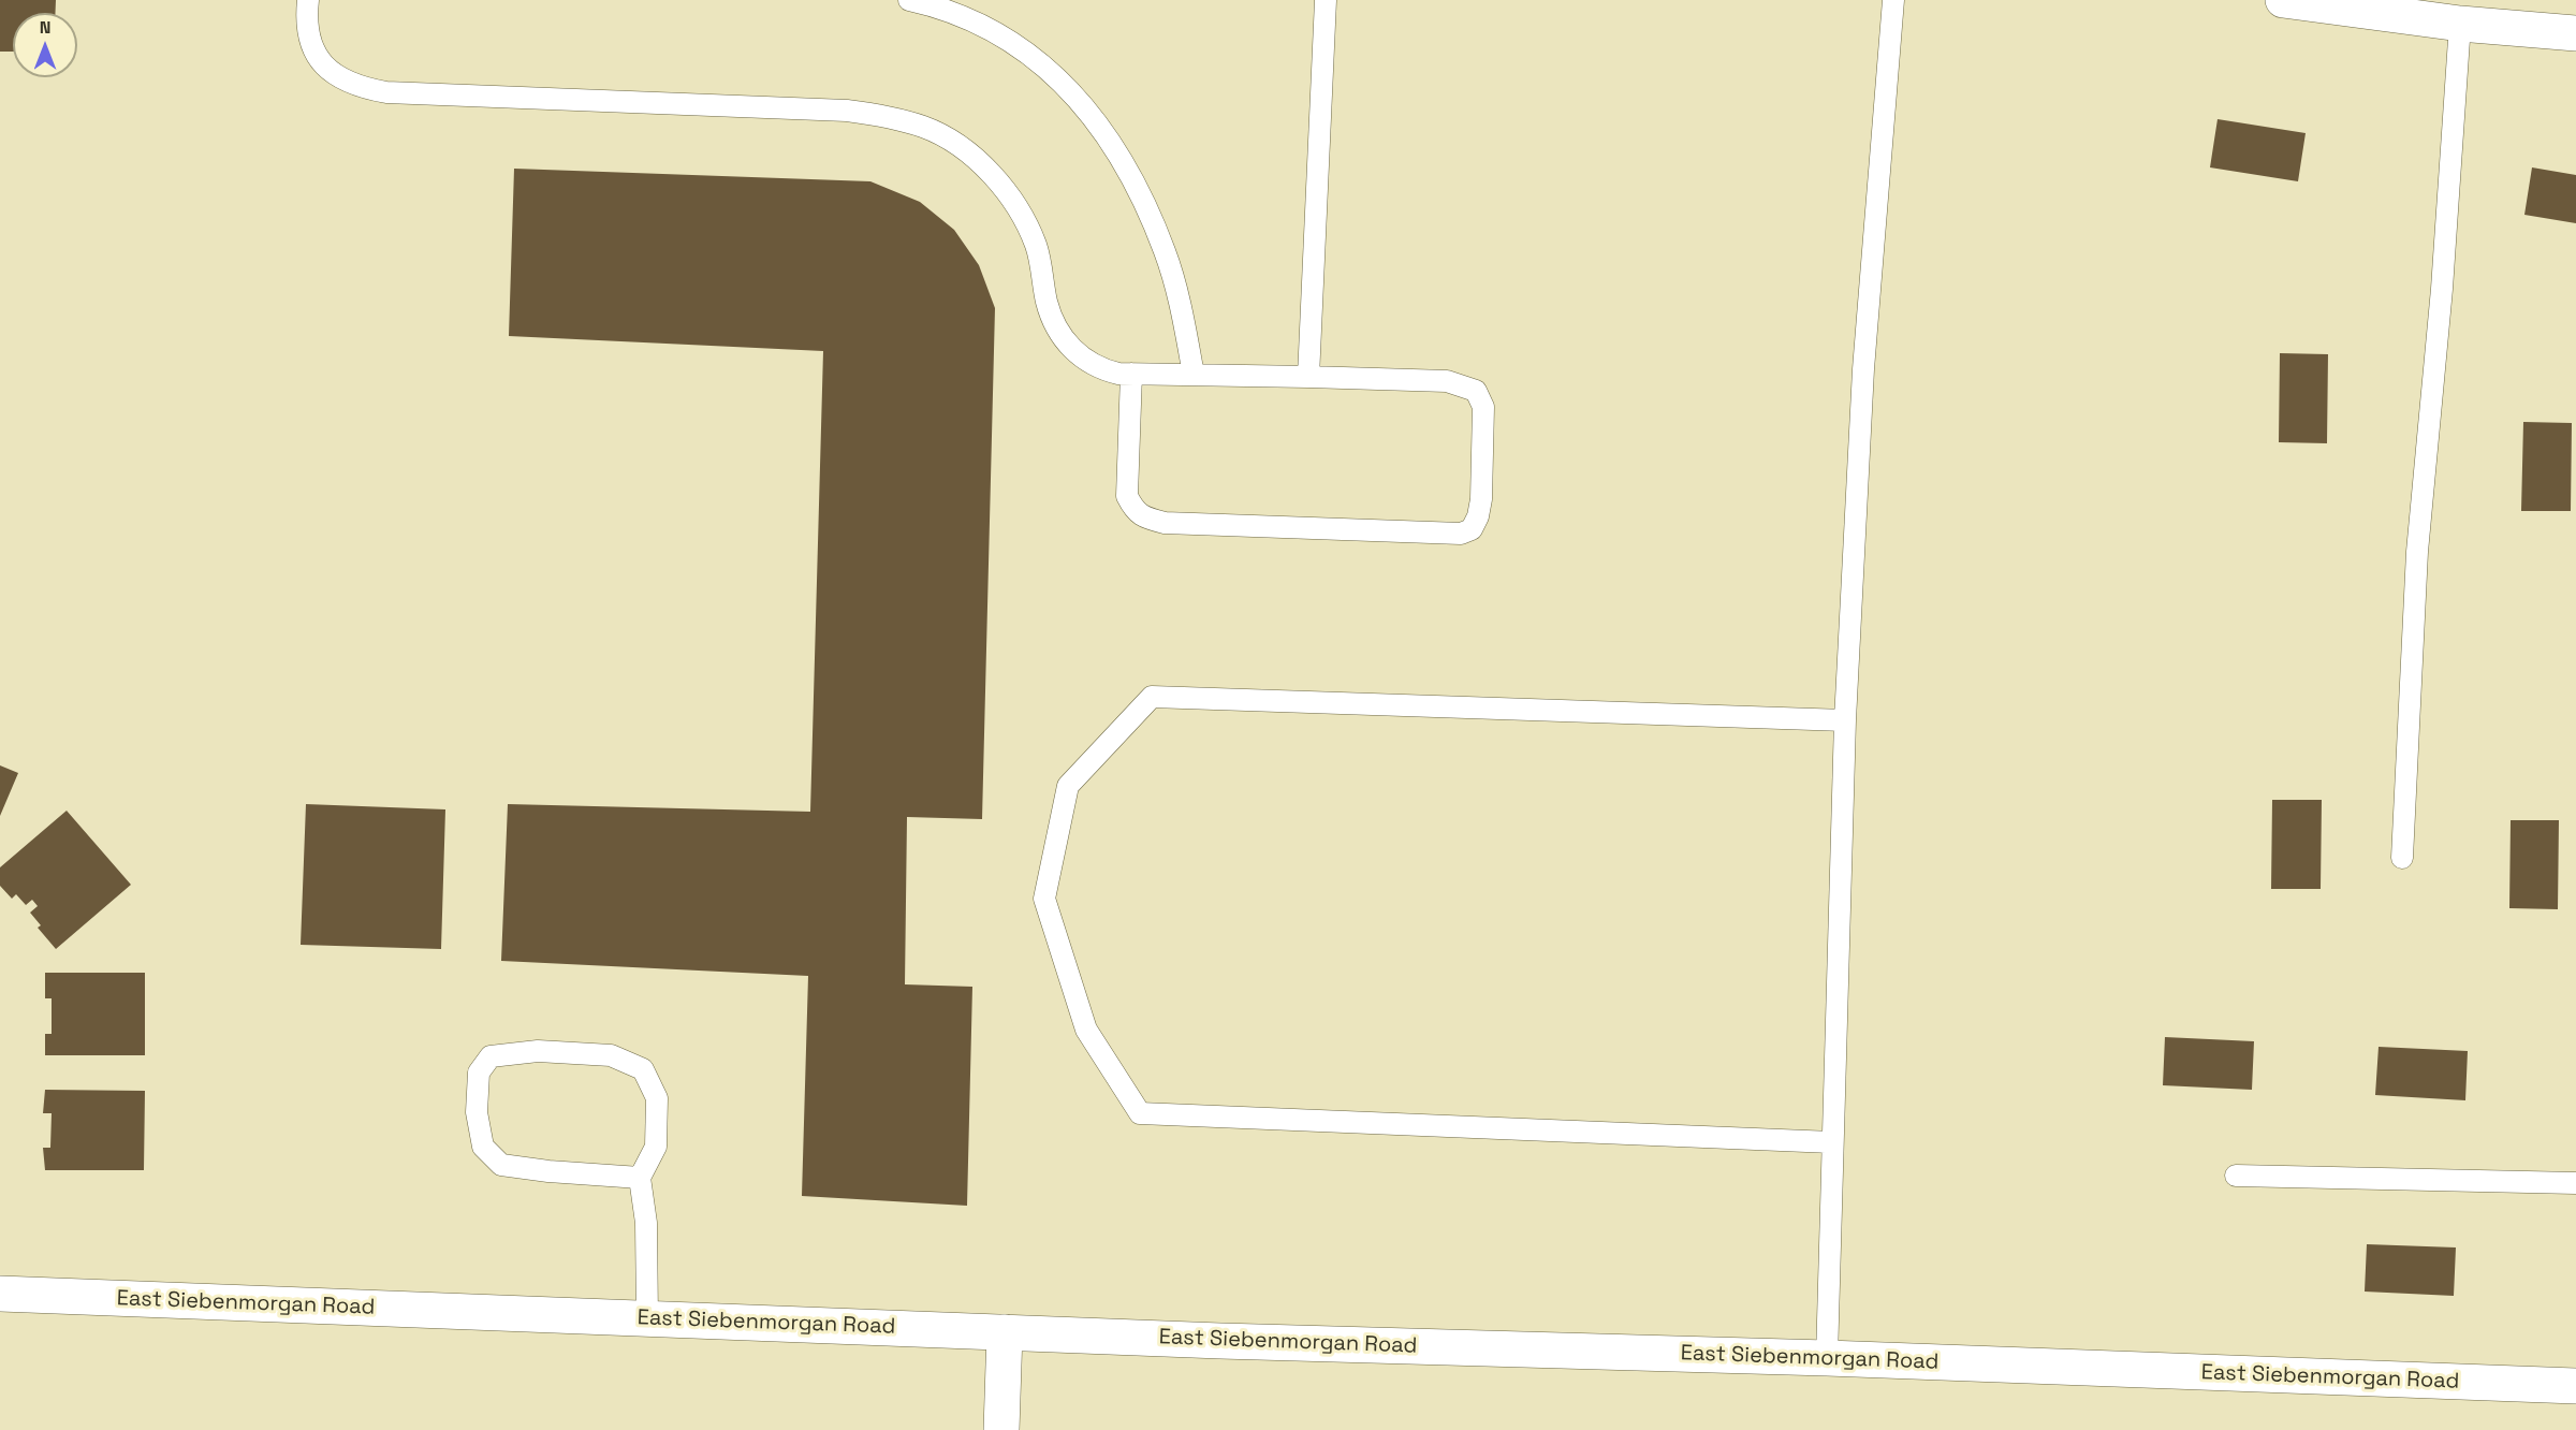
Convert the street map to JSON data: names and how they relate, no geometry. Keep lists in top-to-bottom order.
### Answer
{
  "streets": {
    "street": ["East Siebenmorgan Road"]
  },
  "north": "top"
}
